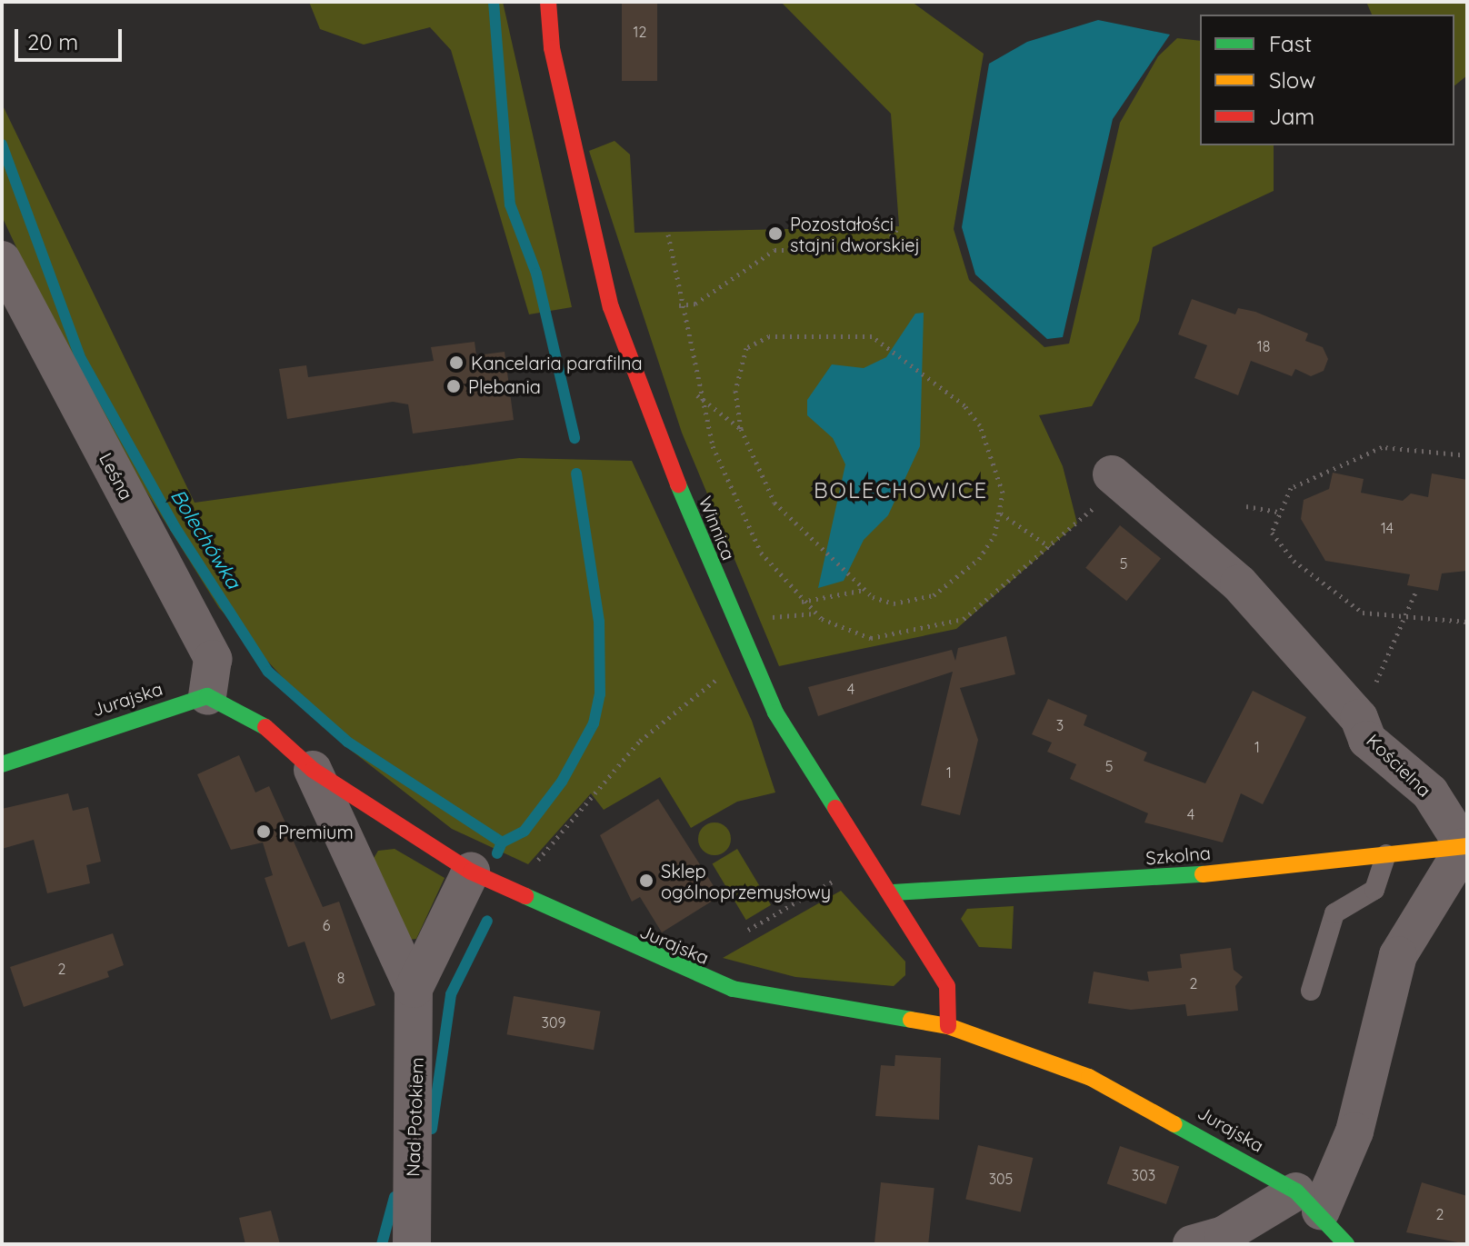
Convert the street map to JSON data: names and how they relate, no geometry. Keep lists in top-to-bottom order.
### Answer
{
  "streets": {
    "street": [
      "Leśna",
      "Winnica",
      "Jurajska",
      "Kościelna",
      "Szkolna",
      "Nad Potokiem"
    ]
  },
  "crossings": [
    ["Leśna", "Jurajska"],
    ["Winnica", "Jurajska"],
    ["Winnica", "Szkolna"],
    ["Jurajska", "Nad Potokiem"],
    ["Kościelna", "Szkolna"]
  ],
  "districts": ["BOLECHOWICE"],
  "water": ["Bolechówka"],
  "places": [
    "Pozostałości stajni dworskiej",
    "Kancelaria parafilna",
    "Plebania",
    "Premium",
    "Sklep ogólnoprzemysłowy"
  ],
  "house_numbers": [
    "12",
    "18",
    "14",
    "5",
    "4",
    "3",
    "1",
    "5",
    "1",
    "4",
    "6",
    "2",
    "8",
    "2",
    "309",
    "303",
    "305",
    "2"
  ],
  "legend": ["Fast", "Slow", "Jam"],
  "scale_bar": "20 m"
}
